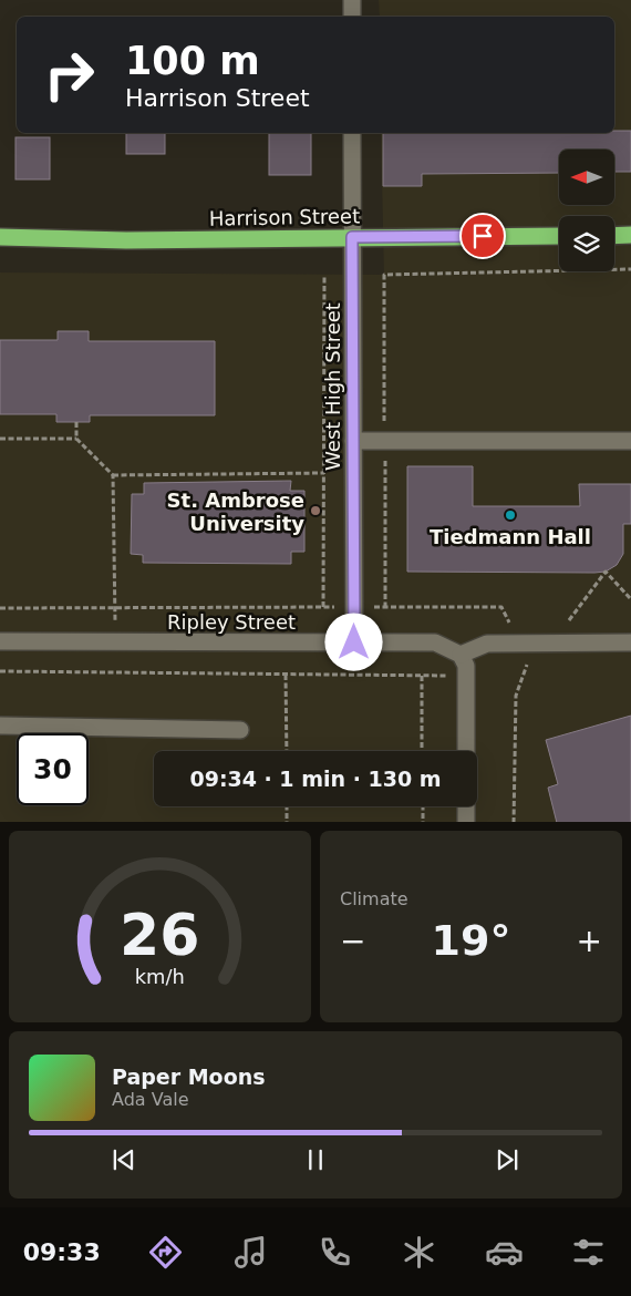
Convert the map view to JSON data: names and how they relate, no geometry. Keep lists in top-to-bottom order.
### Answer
{
  "streets": {
    "highway": ["Harrison Street"],
    "street": ["West High Street", "Ripley Street"]
  },
  "crossings": [
    ["Harrison Street", "West High Street"],
    ["West High Street", "Ripley Street"]
  ],
  "places": ["St. Ambrose University", "Tiedmann Hall"],
  "north": "left",
  "page": {
    "turn": ["100 m", "Harrison Street"],
    "limit": "30",
    "trip": "09:34 · 1 min · 130 m",
    "tile": "Climate",
    "heat": ["−", "19°", "+"],
    "song": ["Paper Moons", "Ada Vale"],
    "tabs": "09:33",
    "gauge": ["26", "km/h"]
  }
}
